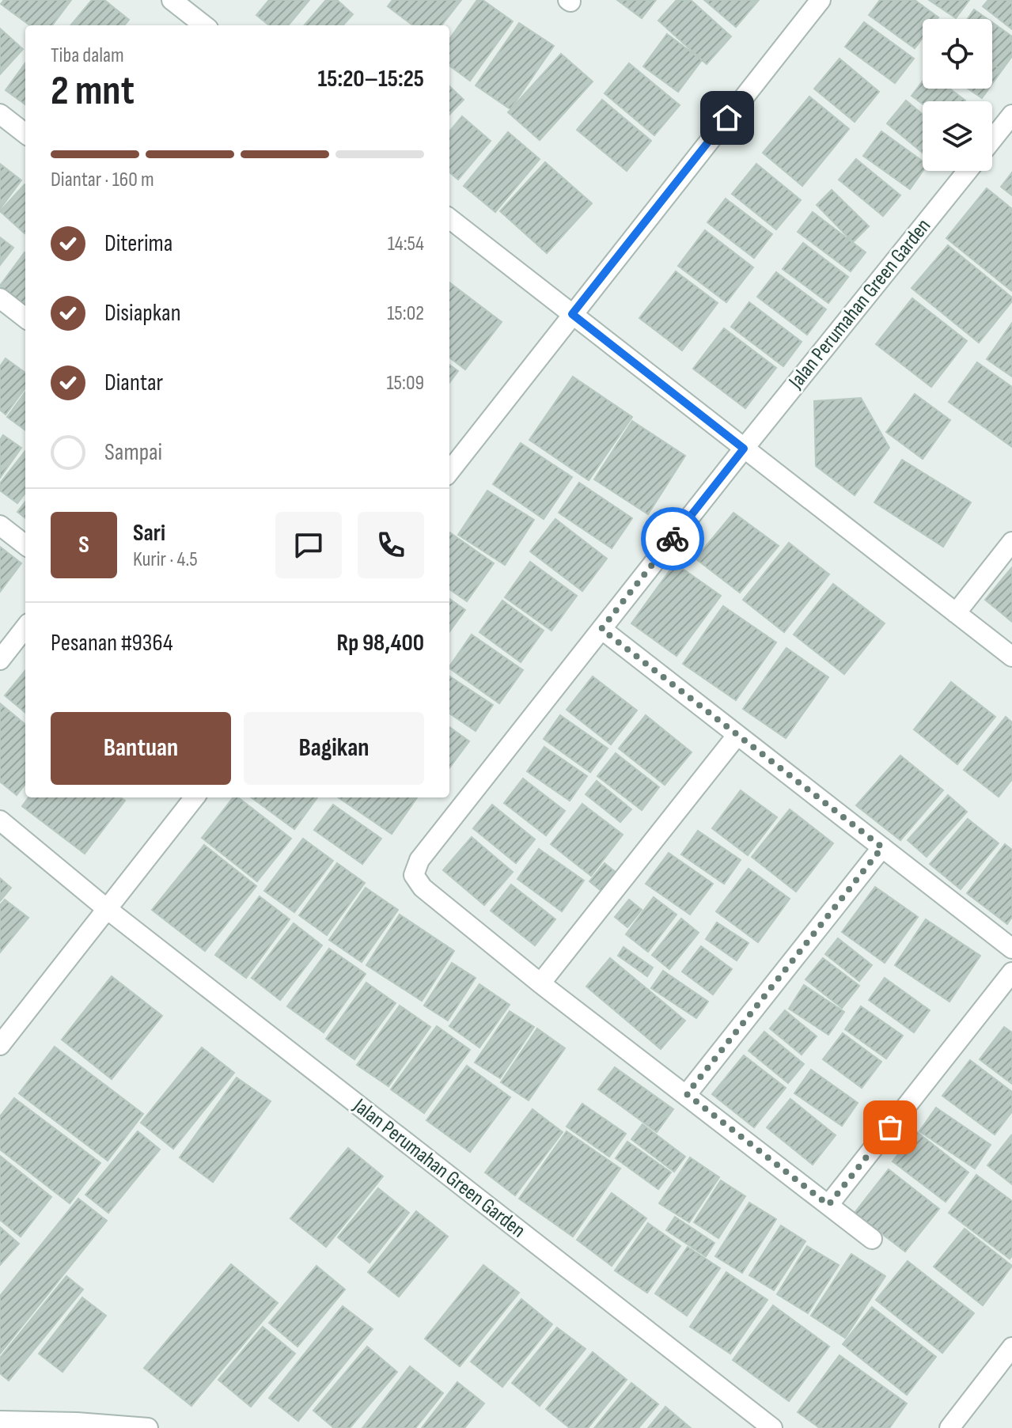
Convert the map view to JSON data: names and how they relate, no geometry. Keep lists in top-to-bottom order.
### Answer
{
  "streets": {
    "street": ["Jalan Perumahan Green Garden"]
  },
  "page": {
    "heading": ["2 mnt", "Tiba dalam", "15:20–15:25"],
    "panel": [
      "Sari",
      "Kurir · 4.5",
      "Pesanan #9364",
      "Rp 98,400"
    ],
    "bar": "Diantar · 160 m",
    "list": [
      ["Diterima", "14:54"],
      ["Disiapkan", "15:02"],
      ["Diantar", "15:09"],
      "Sampai"
    ],
    "round": "S",
    "buttons": ["Bantuan", "Bagikan"]
  }
}
